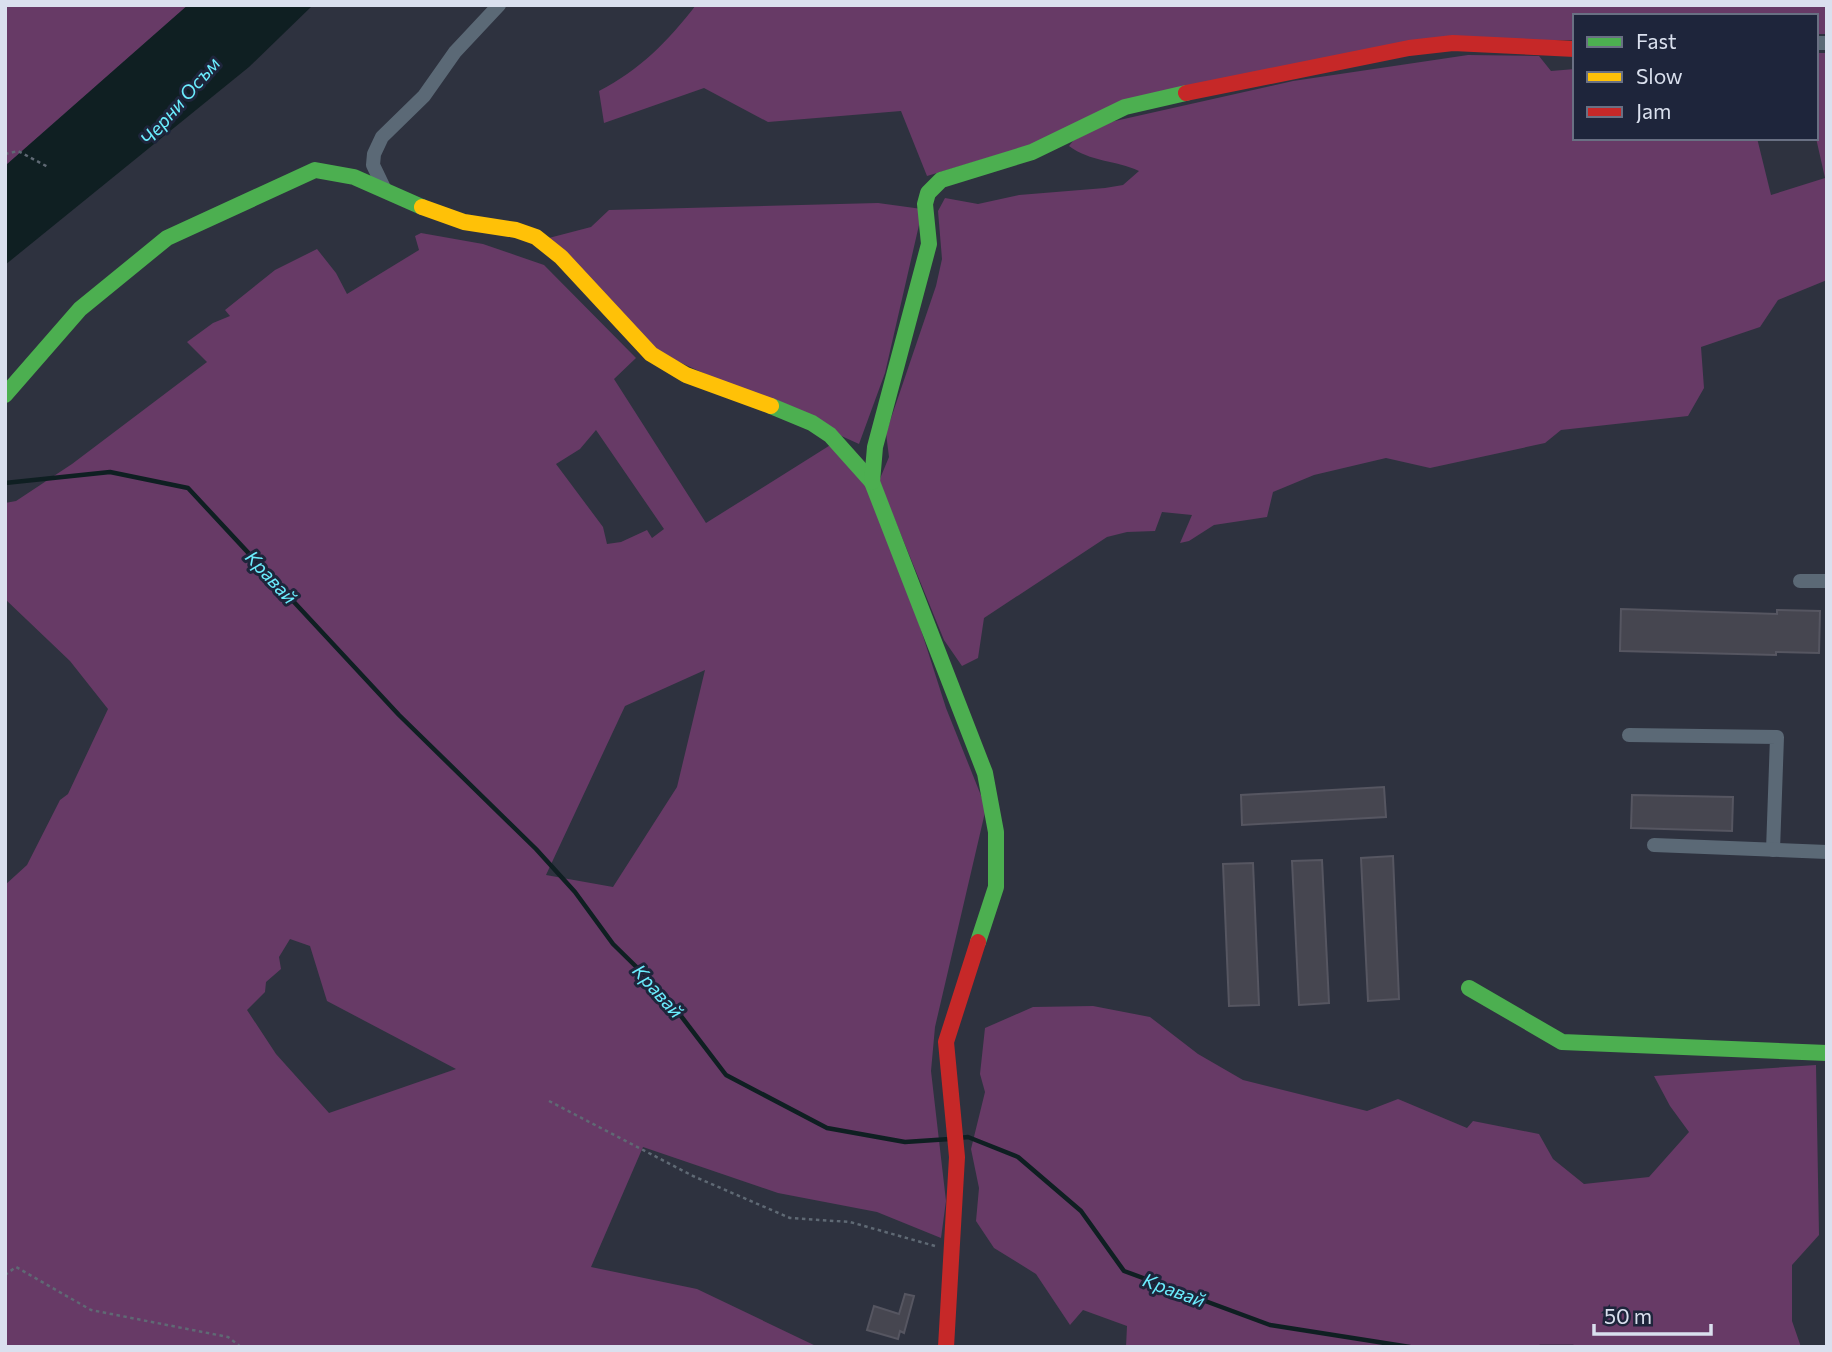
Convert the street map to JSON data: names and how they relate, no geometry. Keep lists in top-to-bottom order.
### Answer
{
  "water": ["Черни Осъм", "Кравай"],
  "legend": ["Fast", "Slow", "Jam"],
  "scale_bar": "50 m"
}
